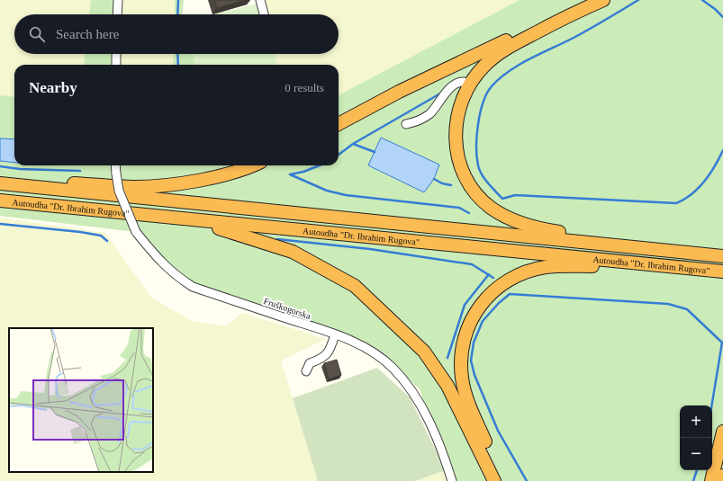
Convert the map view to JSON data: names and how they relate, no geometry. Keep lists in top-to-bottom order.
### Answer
{
  "streets": {
    "highway": ["Autoudha \"Dr. Ibrahim Rugova\""],
    "street": ["Fruškogorska"]
  },
  "page": {
    "search": "Search here",
    "heading": ["Nearby", "0 results"],
    "map_buttons": ["+", "−"]
  }
}
